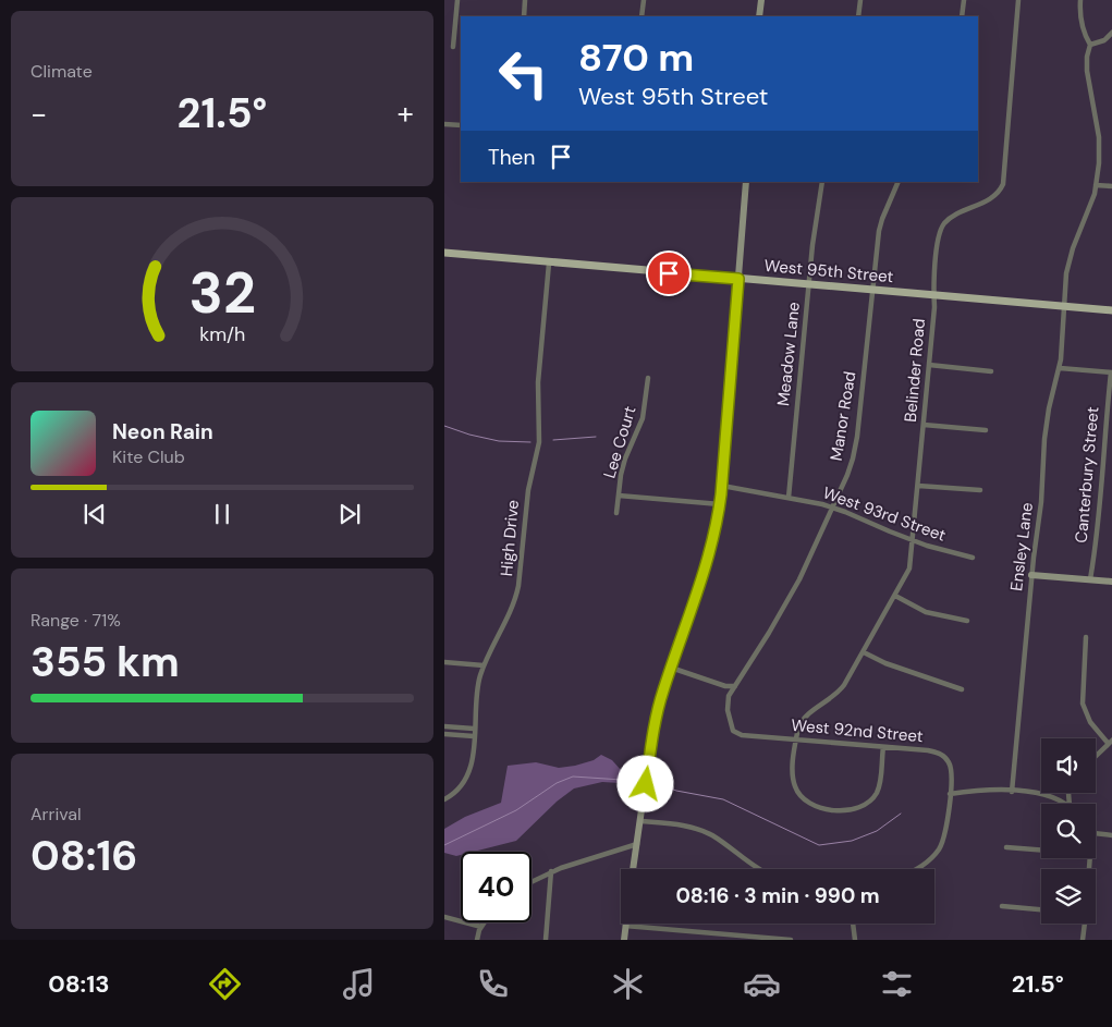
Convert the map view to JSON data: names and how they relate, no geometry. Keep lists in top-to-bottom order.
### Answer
{
  "streets": {
    "main road": ["West 95th Street"],
    "street": [
      "Meadow Lane",
      "Belinder Road",
      "Manor Road",
      "Lee Court",
      "Canterbury Street",
      "West 93rd Street",
      "High Drive",
      "Ensley Lane",
      "West 92nd Street"
    ]
  },
  "crossings": [
    ["West 95th Street", "Meadow Lane"],
    ["West 95th Street", "Belinder Road"],
    ["West 95th Street", "Manor Road"],
    ["West 95th Street", "High Drive"],
    ["West 95th Street", "Ensley Lane"],
    ["Meadow Lane", "West 93rd Street"],
    ["Belinder Road", "West 93rd Street"],
    ["Belinder Road", "West 92nd Street"],
    ["Manor Road", "West 93rd Street"],
    ["Manor Road", "West 92nd Street"]
  ],
  "page": {
    "tile": [
      "Climate",
      ["Range · 71%", "355 km"],
      ["Arrival", "08:16"]
    ],
    "turn": ["870 m", "West 95th Street"],
    "heat": ["−", "21.5°", "+"],
    "then": "Then",
    "song": ["Neon Rain", "Kite Club"],
    "limit": "40",
    "trip": "08:16 · 3 min · 990 m",
    "tabs": ["08:13", "21.5°"],
    "gauge": ["32", "km/h"]
  }
}
